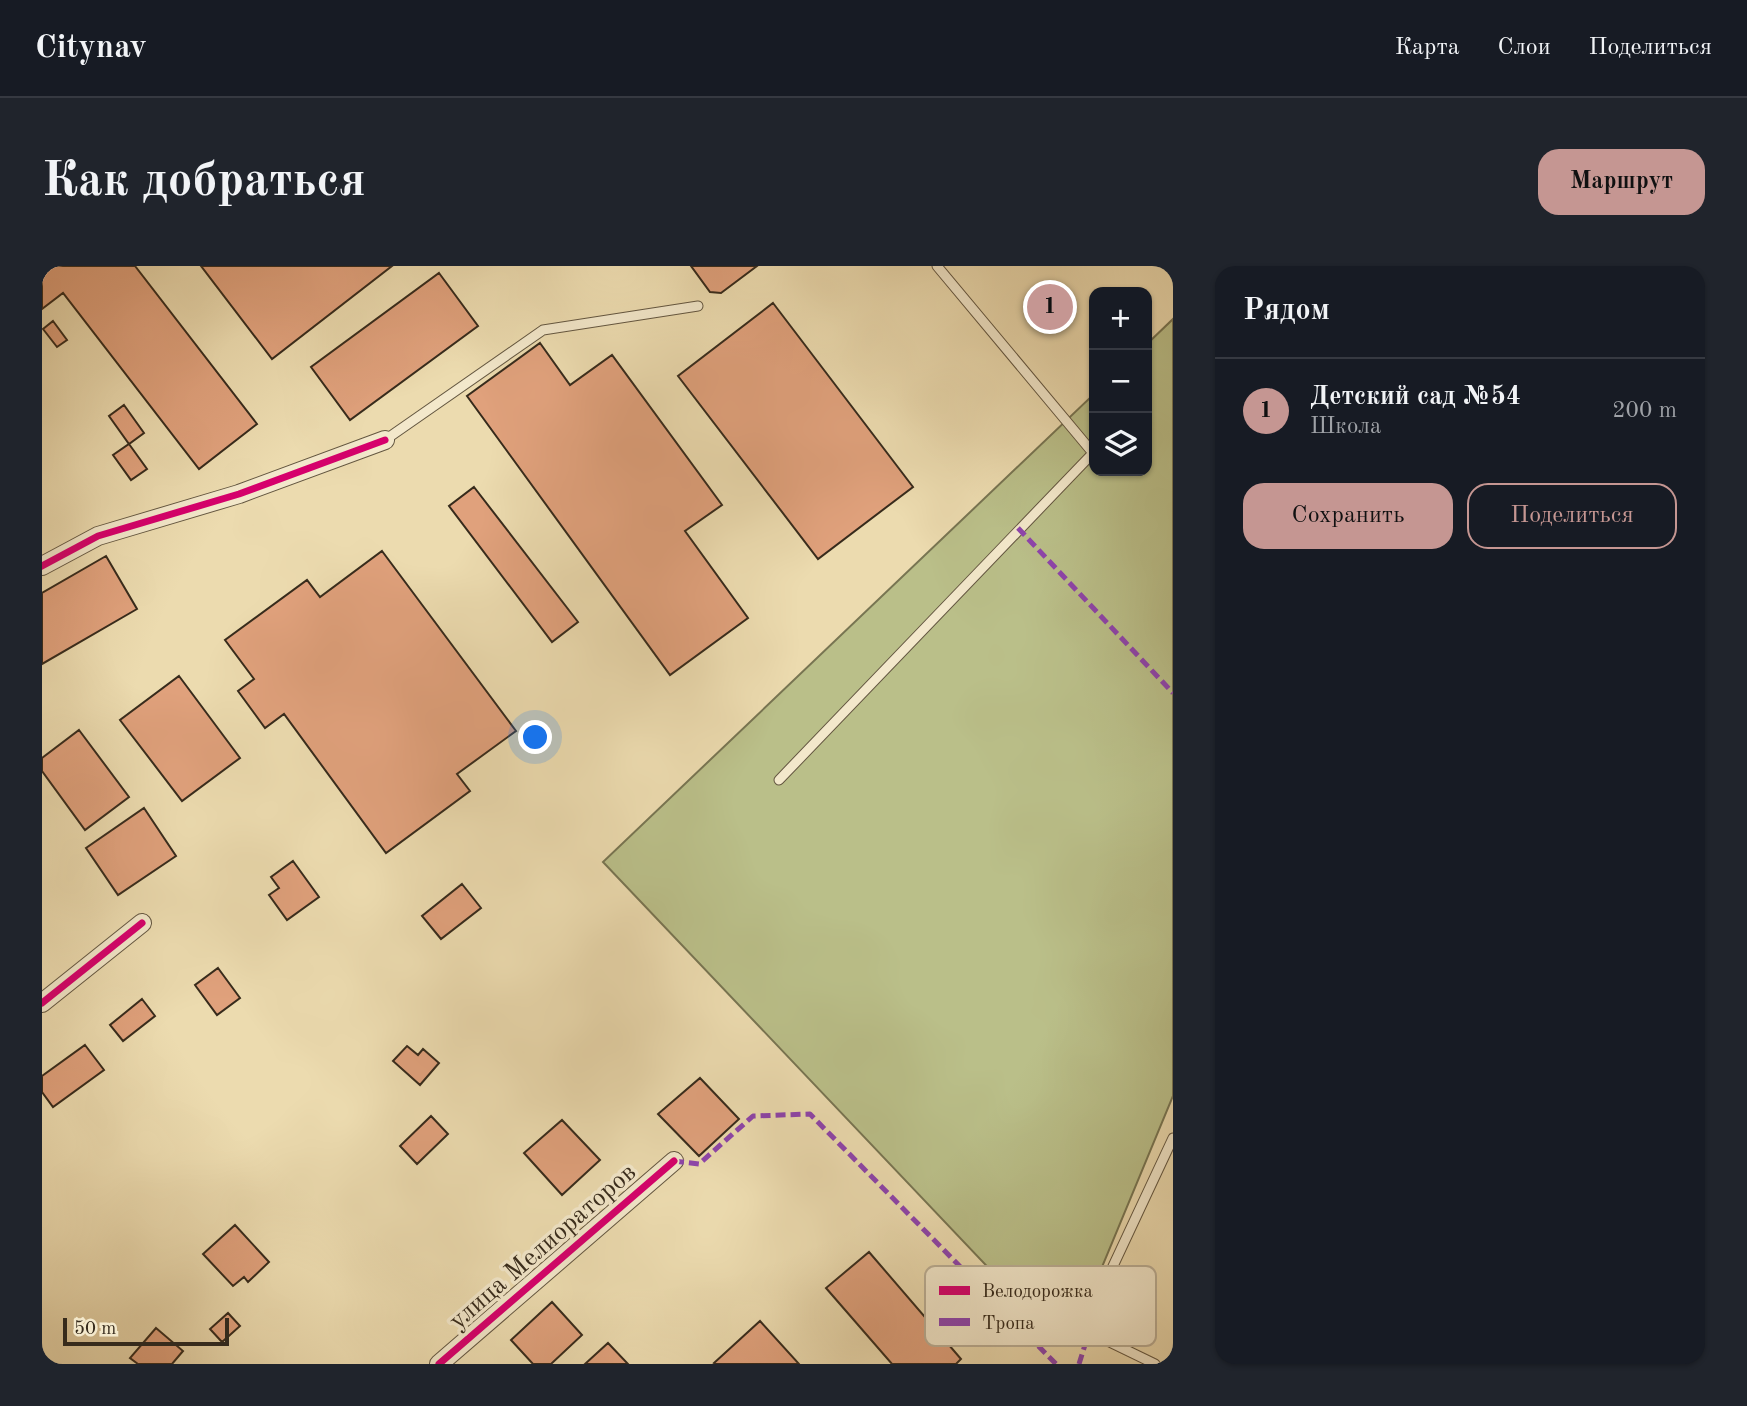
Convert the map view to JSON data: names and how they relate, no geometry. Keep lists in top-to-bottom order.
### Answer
{
  "streets": {
    "street": ["улица Мелиораторов"]
  },
  "legend": ["Велодорожка", "Тропа"],
  "scale_bar": "50 m",
  "page": {
    "header": "Citynav",
    "nav": ["Карта", "Слои", "Поделиться"],
    "buttons": [
      "Маршрут",
      ["Сохранить", "Поделиться"]
    ],
    "title": "Как добраться",
    "heading": "Рядом",
    "pins": "1",
    "map_buttons": ["+", "−"],
    "list": [
      {
        "mark": "1",
        "name": "Детский сад №54",
        "note": "Школа",
        "value": "200 m"
      }
    ],
    "scale": "50 m"
  }
}
